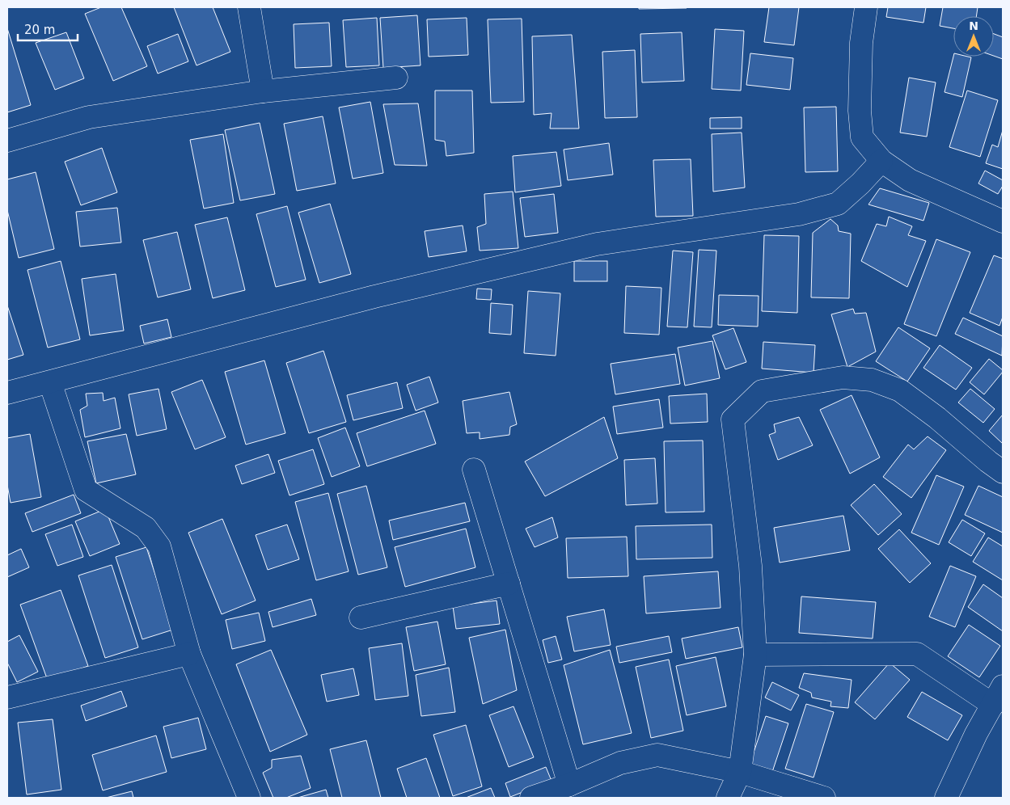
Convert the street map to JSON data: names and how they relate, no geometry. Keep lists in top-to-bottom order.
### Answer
{
  "scale_bar": "20 m",
  "north": "top"
}
